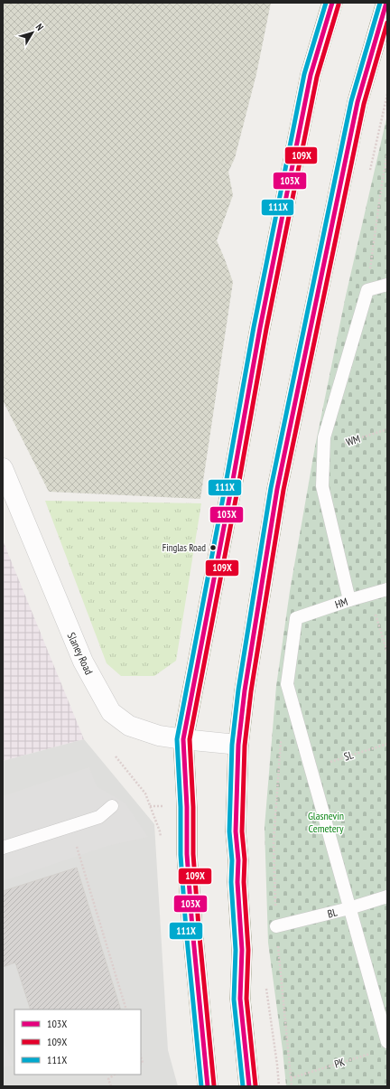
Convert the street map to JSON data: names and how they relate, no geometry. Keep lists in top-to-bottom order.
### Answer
{
  "streets": {
    "street": ["Slaney Road"],
    "lane": ["HM", "BL"],
    "path": ["WM", "SL", "PK"]
  },
  "crossings": [
    ["HM", "SL"]
  ],
  "parks": ["Glasnevin Cemetery"],
  "places": ["Finglas Road"],
  "lines": ["transit line 103X", "transit line 111X", "transit line 109X"],
  "legend": ["103X", "109X", "111X"],
  "north": "top right"
}
